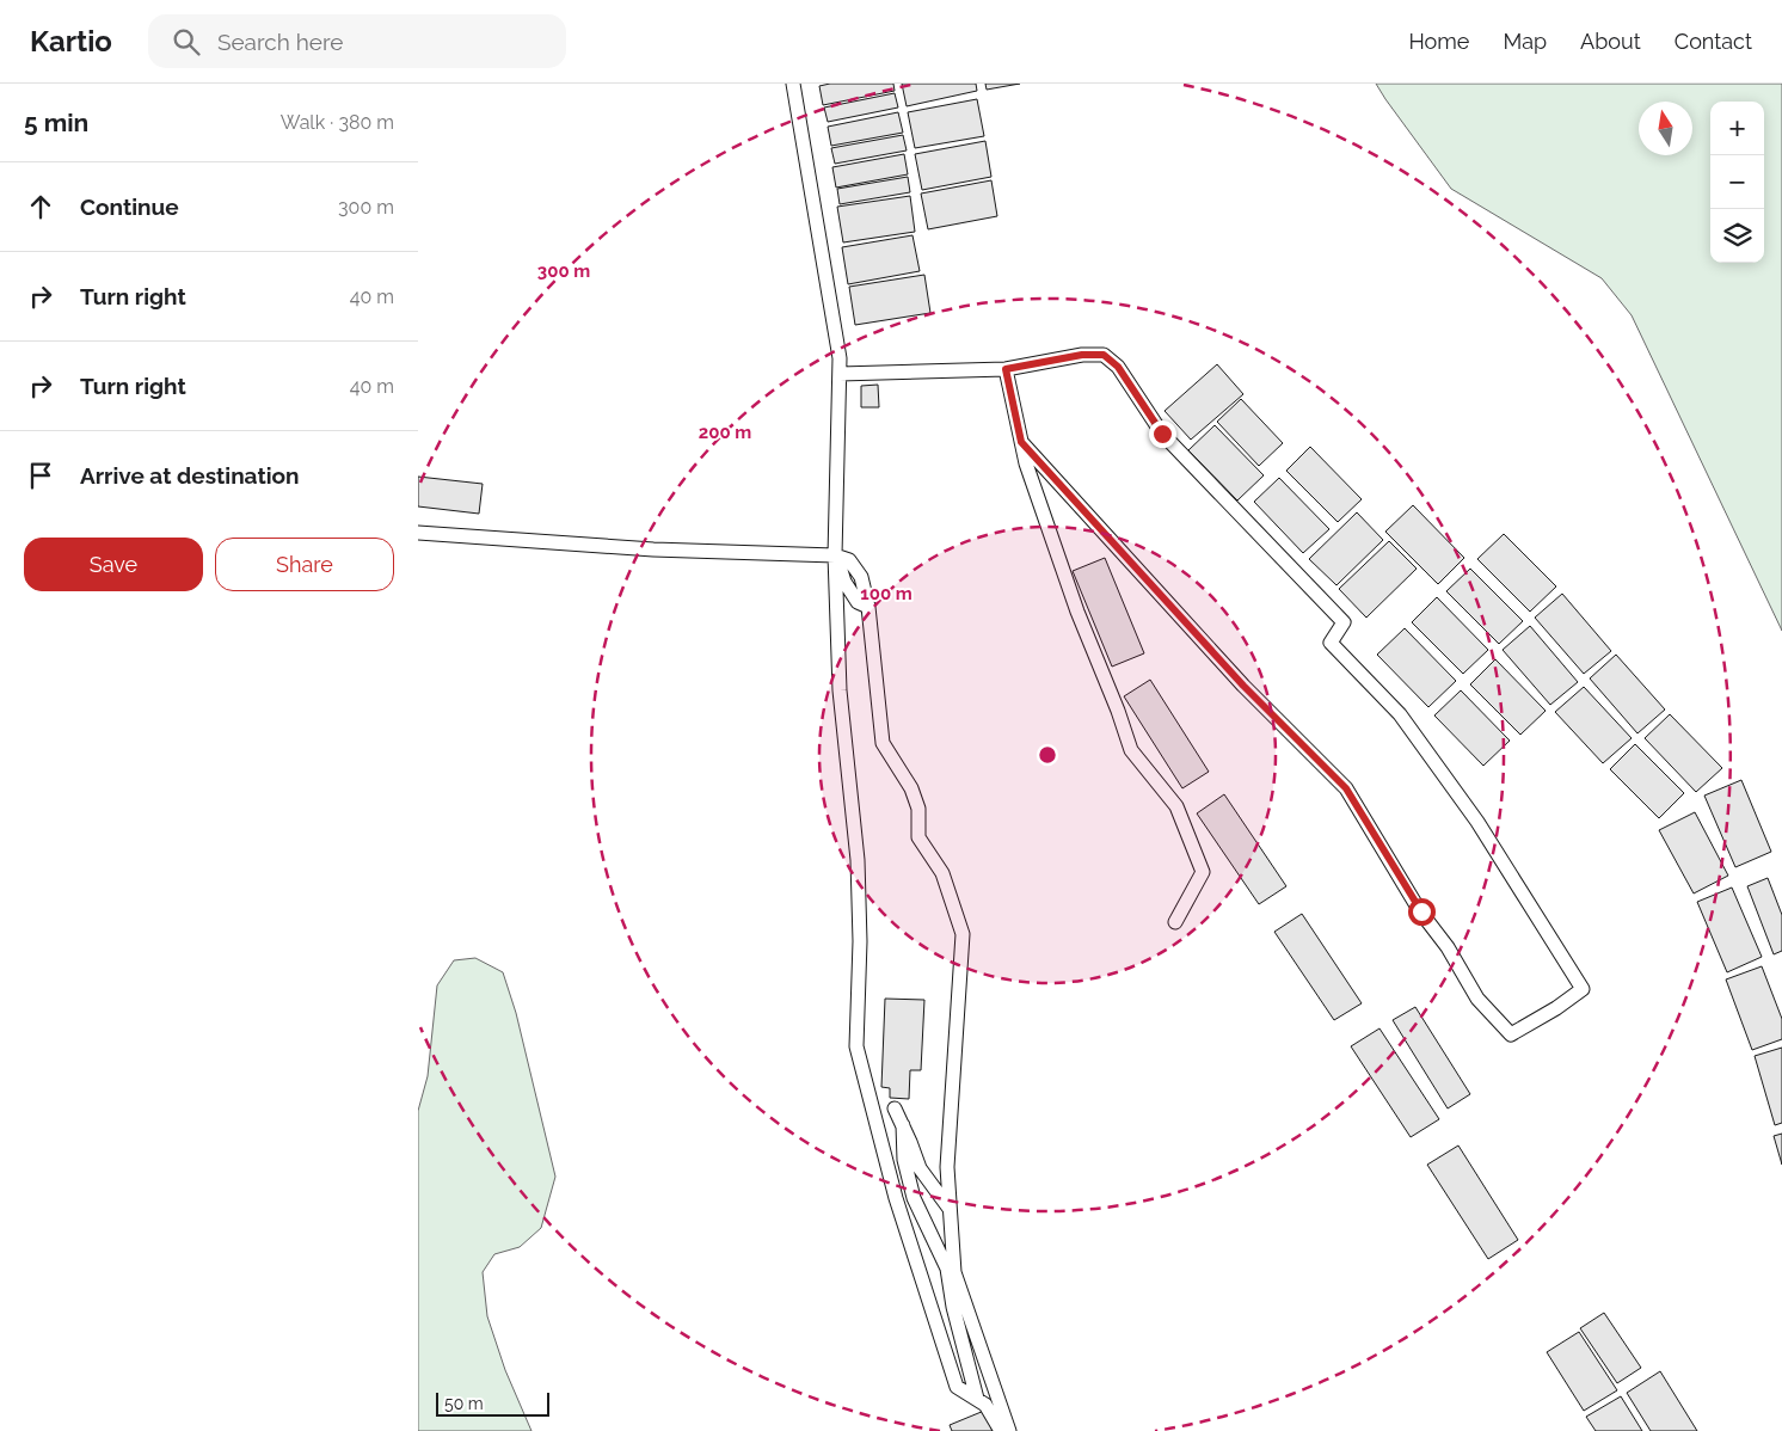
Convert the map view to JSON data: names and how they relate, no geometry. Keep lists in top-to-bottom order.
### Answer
{
  "scale_bar": "50 m",
  "north": "top",
  "page": {
    "header": "Kartio",
    "search": "Search here",
    "nav": [
      "Home",
      "Map",
      "About",
      "Contact"
    ],
    "heading": ["5 min", "Walk · 380 m"],
    "map_buttons": ["+", "−"],
    "list": [
      ["Continue", "300 m"],
      ["Turn right", "40 m"],
      ["Turn right", "40 m"],
      "Arrive at destination"
    ],
    "buttons": ["Save", "Share"],
    "scale": "50 m"
  },
  "rings": ["300 m", "200 m", "100 m"]
}
